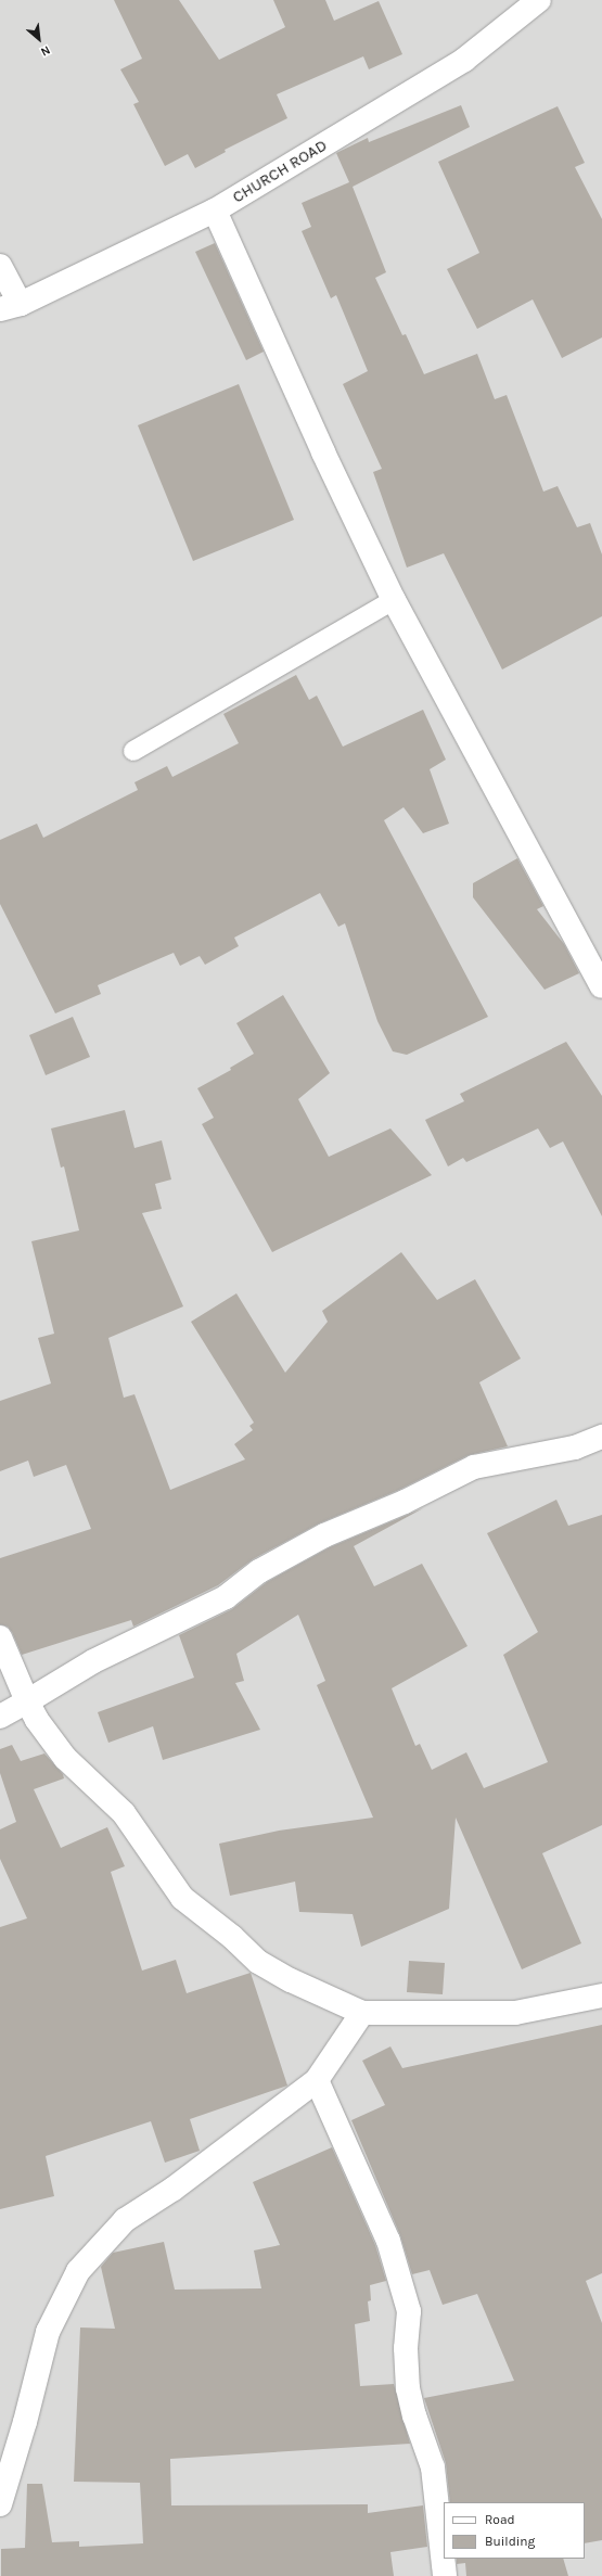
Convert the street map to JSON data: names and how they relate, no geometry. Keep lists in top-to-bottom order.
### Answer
{
  "streets": {
    "street": ["CHURCH ROAD"]
  },
  "legend": ["Road", "Building"],
  "north": "bottom right"
}
